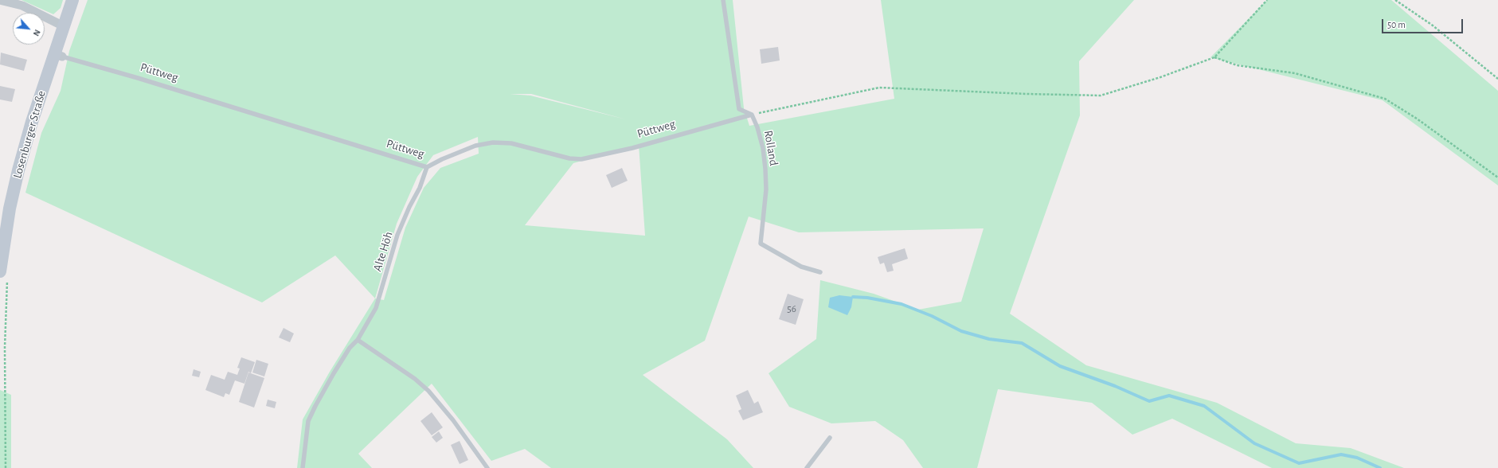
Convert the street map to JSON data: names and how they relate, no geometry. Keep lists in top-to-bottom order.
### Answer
{
  "streets": {
    "main road": ["Losenburger Straße"],
    "lane": ["Püttweg", "Rolland", "Alte Höh"]
  },
  "crossings": [
    ["Püttweg", "Losenburger Straße"],
    ["Püttweg", "Rolland"],
    ["Püttweg", "Alte Höh"]
  ],
  "house_numbers": ["56"],
  "scale_bar": "50 m",
  "north": "bottom right"
}
